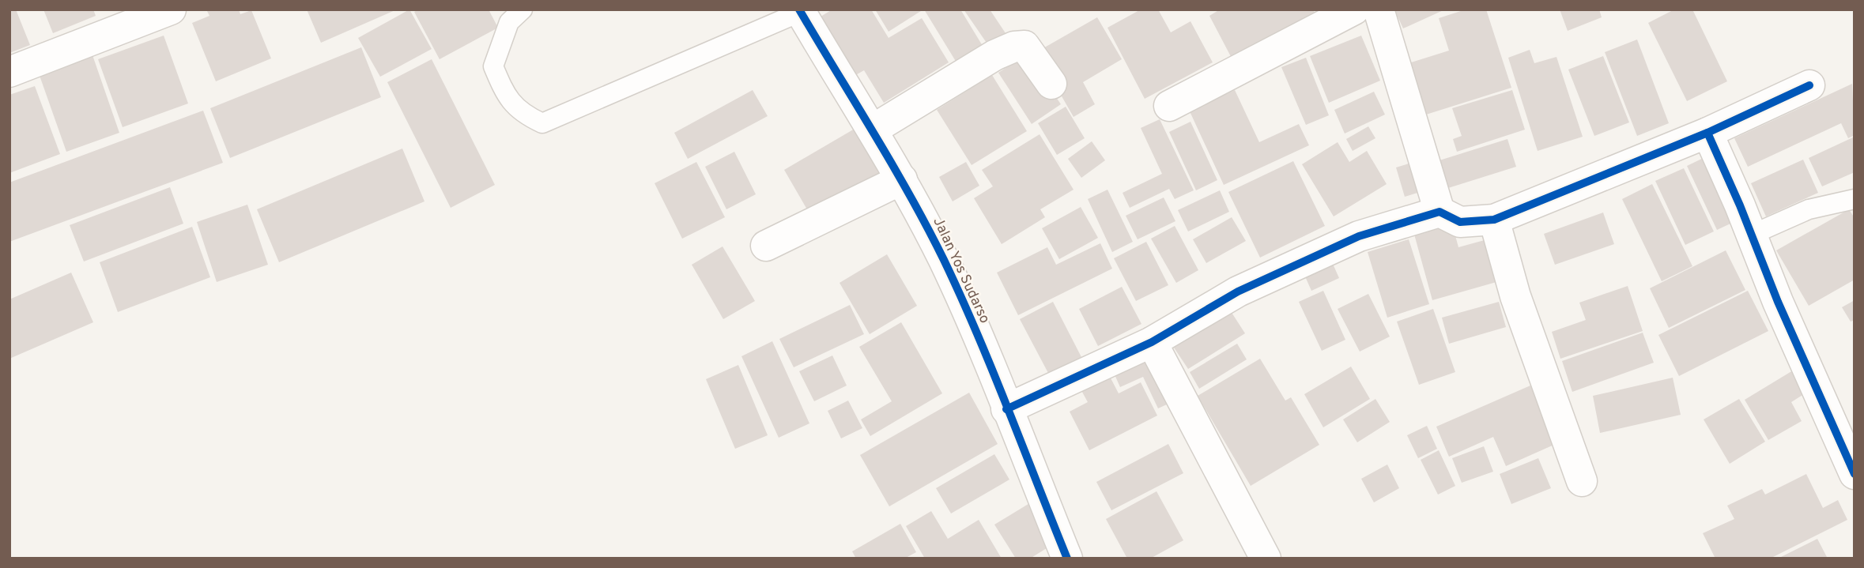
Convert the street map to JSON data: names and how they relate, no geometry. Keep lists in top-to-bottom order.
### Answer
{
  "streets": {
    "street": ["Jalan Yos Sudarso"]
  }
}
